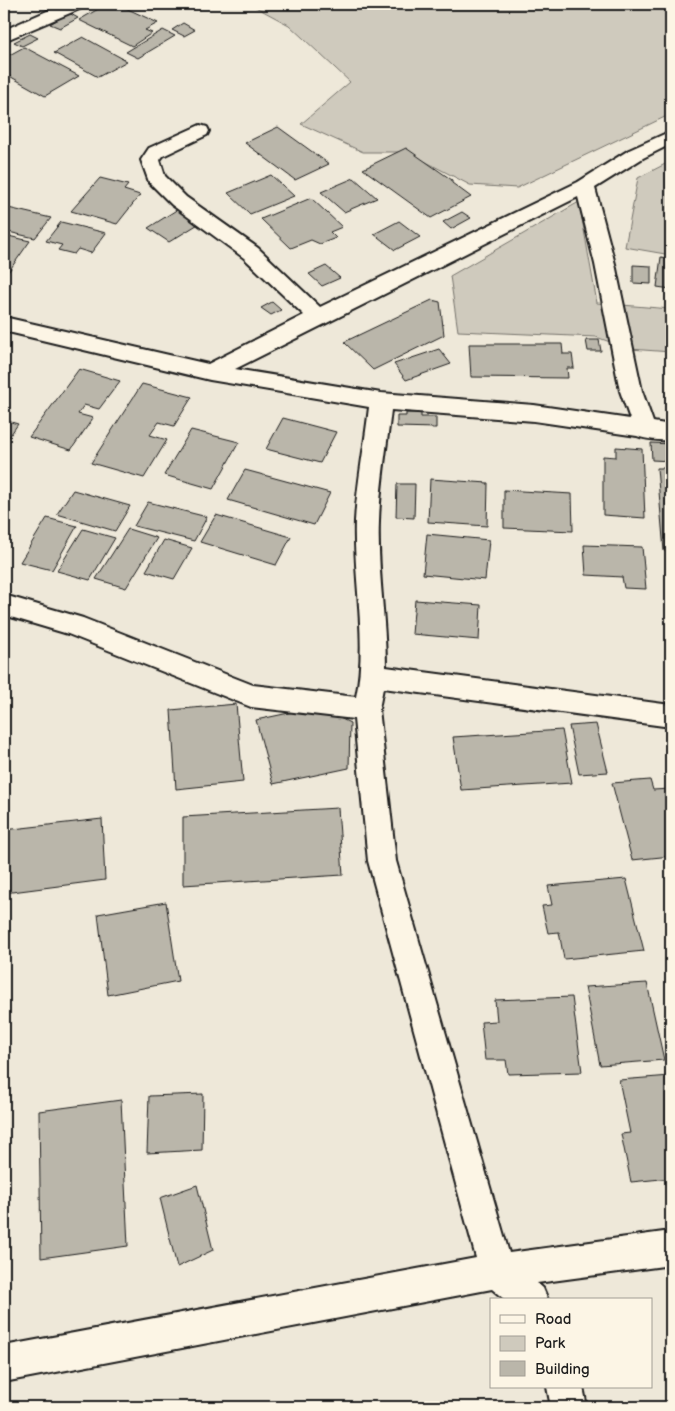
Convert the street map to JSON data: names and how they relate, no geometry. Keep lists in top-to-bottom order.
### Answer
{
  "legend": ["Road", "Park", "Building"]
}
